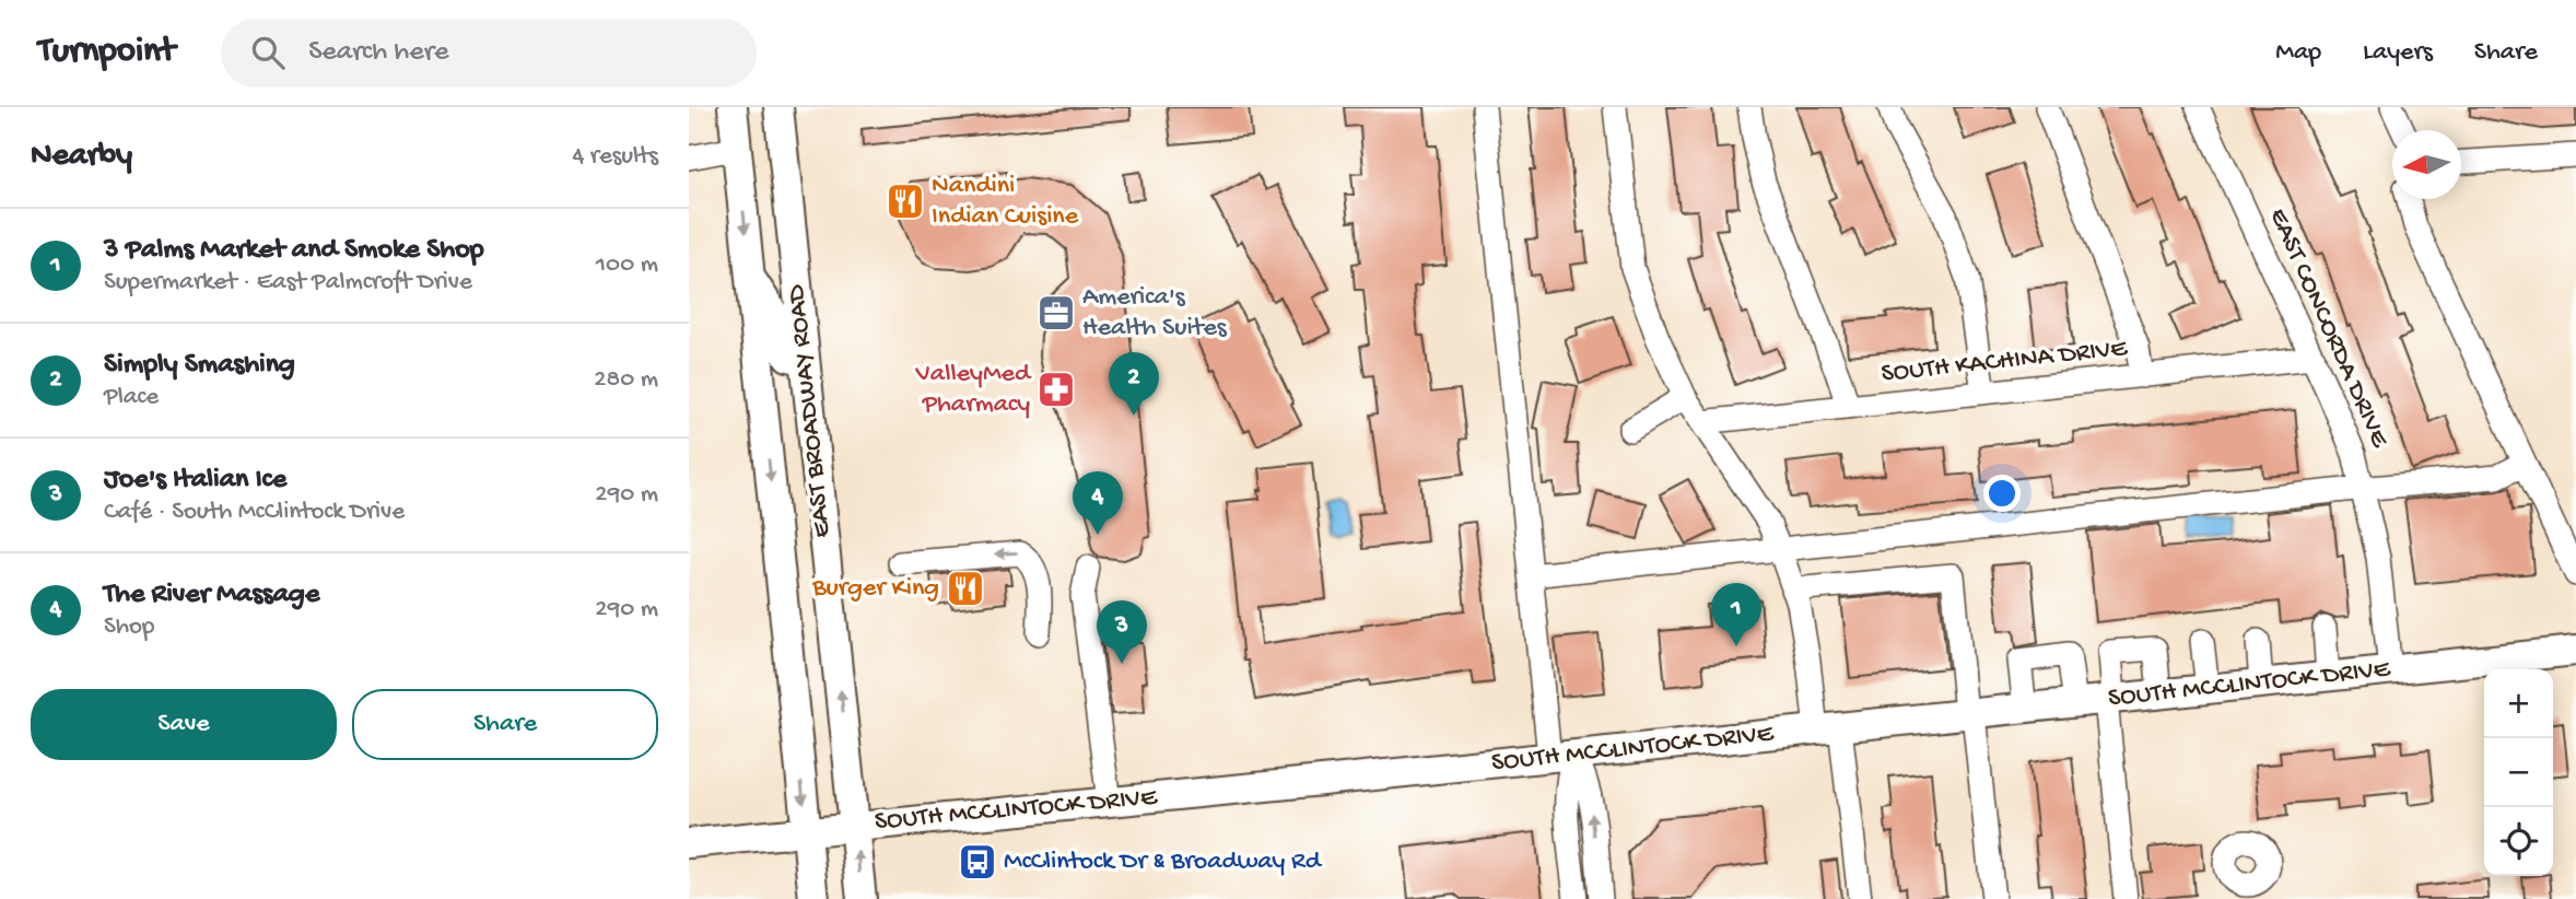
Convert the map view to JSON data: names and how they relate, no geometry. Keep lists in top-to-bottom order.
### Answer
{
  "streets": {
    "main road": ["EAST BROADWAY ROAD", "SOUTH MCCLINTOCK DRIVE"],
    "street": ["EAST CONCORDA DRIVE", "SOUTH KACHINA DRIVE"]
  },
  "crossings": [
    ["EAST CONCORDA DRIVE", "SOUTH KACHINA DRIVE"],
    ["EAST CONCORDA DRIVE", "SOUTH MCCLINTOCK DRIVE"],
    ["EAST BROADWAY ROAD", "SOUTH MCCLINTOCK DRIVE"]
  ],
  "places": {
    "restaurant": ["Nandini Indian Cuisine", "Burger King"],
    "office": ["America's Health Suites"],
    "pharmacy": ["ValleyMed Pharmacy"],
    "bus stop": ["McClintock Dr & Broadway Rd"]
  },
  "north": "left",
  "page": {
    "header": "Turnpoint",
    "search": "Search here",
    "nav": ["Map", "Layers", "Share"],
    "heading": ["Nearby", "4 results"],
    "list": [
      {
        "mark": "1",
        "name": "3 Palms Market and Smoke Shop",
        "note": "Supermarket · East Palmcroft Drive",
        "value": "100 m"
      },
      {
        "mark": "2",
        "name": "Simply Smashing",
        "note": "Place",
        "value": "280 m"
      },
      {
        "mark": "3",
        "name": "Joe's Italian Ice",
        "note": "Café · South McClintock Drive",
        "value": "290 m"
      },
      {
        "mark": "4",
        "name": "The River Massage",
        "note": "Shop",
        "value": "290 m"
      }
    ],
    "pins": [
      "2",
      "4",
      "1",
      "3"
    ],
    "buttons": ["Save", "Share"],
    "map_buttons": ["+", "−"]
  }
}
